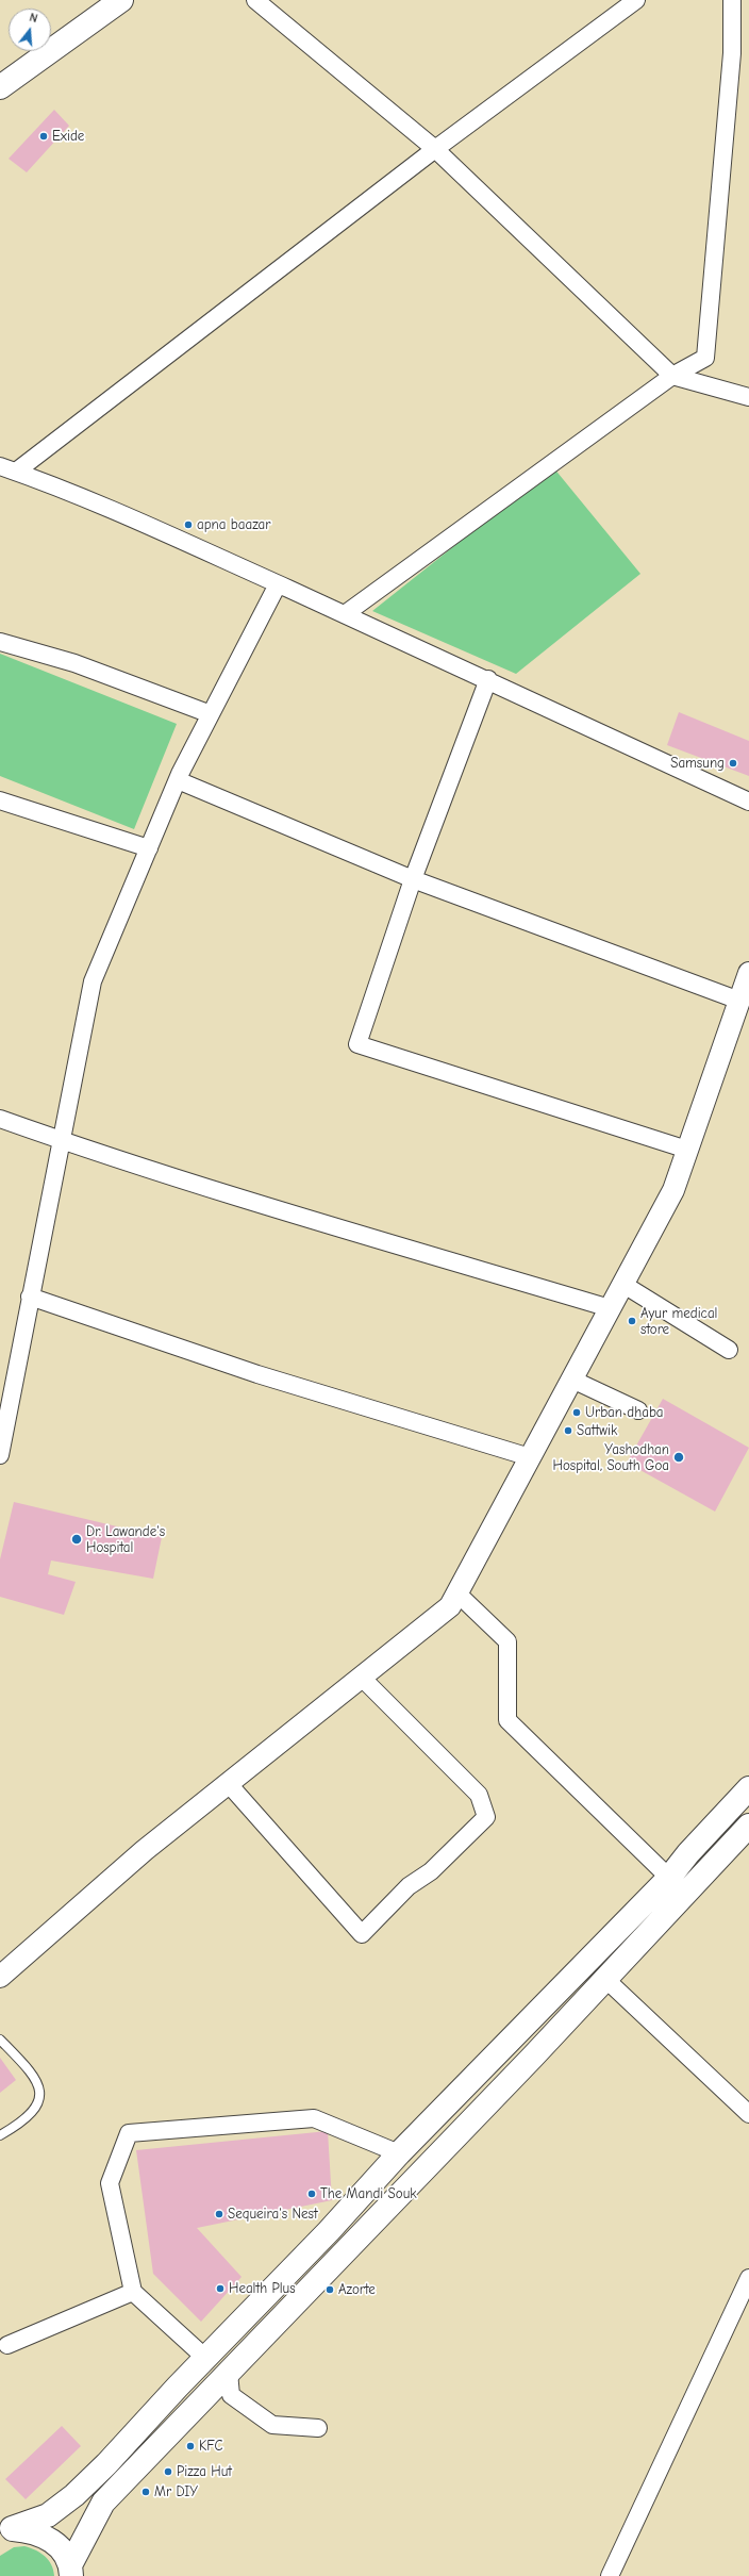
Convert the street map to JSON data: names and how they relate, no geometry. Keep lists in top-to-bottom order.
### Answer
{
  "places": [
    "Exide",
    "apna baazar",
    "Samsung",
    "Ayur medical store",
    "Urban dhaba",
    "Sattwik",
    "Yashodhan Hospital, South Goa",
    "Dr. Lawande's Hospital",
    "The Mandi Souk",
    "Sequeira's Nest",
    "Health Plus",
    "Azorte",
    "KFC",
    "Pizza Hut",
    "Mr DIY"
  ],
  "north": "top"
}
